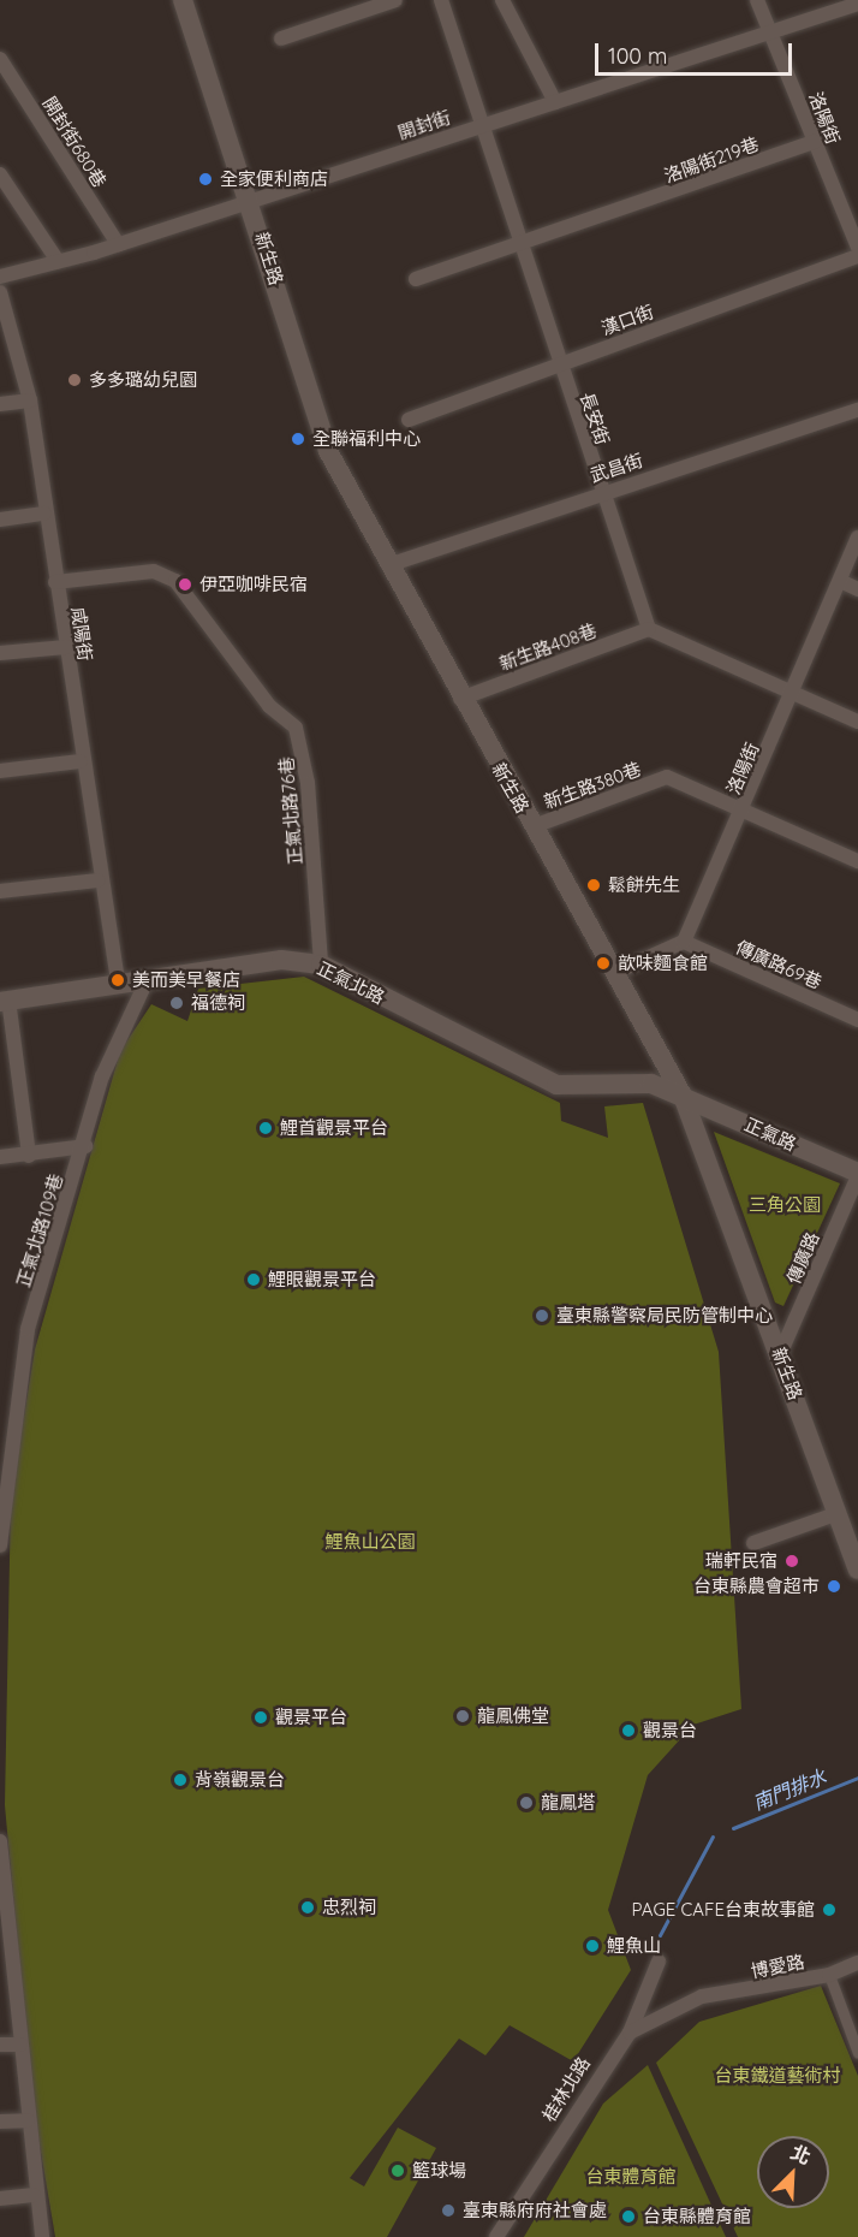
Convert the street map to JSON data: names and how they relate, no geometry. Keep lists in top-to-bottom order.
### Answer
{
  "streets": {
    "street": [
      "洛陽街",
      "開封街",
      "開封街680巷",
      "洛陽街219巷",
      "新生路",
      "漢口街",
      "長安街",
      "武昌街",
      "咸陽街",
      "新生路408巷",
      "新生路380巷",
      "正氣北路76巷",
      "傳廣路69巷",
      "正氣北路",
      "正氣路",
      "正氣北路109巷",
      "傳廣路",
      "博愛路",
      "桂林北路"
    ]
  },
  "crossings": [
    ["洛陽街", "開封街"],
    ["洛陽街", "洛陽街219巷"],
    ["洛陽街", "新生路380巷"],
    ["洛陽街", "傳廣路69巷"],
    ["開封街", "開封街680巷"],
    ["開封街", "新生路"],
    ["開封街", "長安街"],
    ["洛陽街219巷", "長安街"],
    ["新生路", "武昌街"],
    ["新生路", "新生路408巷"],
    ["新生路", "新生路380巷"],
    ["新生路", "正氣北路"],
    ["新生路", "正氣路"],
    ["新生路", "傳廣路"],
    ["漢口街", "長安街"],
    ["長安街", "武昌街"],
    ["長安街", "新生路408巷"],
    ["咸陽街", "正氣北路76巷"],
    ["咸陽街", "正氣北路"],
    ["正氣北路76巷", "正氣北路"],
    ["正氣北路", "正氣路"],
    ["正氣北路", "正氣北路109巷"],
    ["正氣路", "傳廣路"],
    ["博愛路", "桂林北路"]
  ],
  "water": ["南門排水"],
  "parks": [
    "三角公園",
    "鯉魚山公園",
    "台東鐵道藝術村",
    "台東體育館"
  ],
  "places": [
    "全家便利商店",
    "多多璐幼兒園",
    "全聯福利中心",
    "伊亞咖啡民宿",
    "鬆餅先生",
    "歆味麵食館",
    "美而美早餐店",
    "福德祠",
    "鯉首觀景平台",
    "鯉眼觀景平台",
    "臺東縣警察局民防管制中心",
    "瑞軒民宿",
    "台東縣農會超市",
    "龍鳳佛堂",
    "觀景平台",
    "觀景台",
    "背嶺觀景台",
    "龍鳳塔",
    "忠烈祠",
    "PAGE CAFE台東故事館",
    "鯉魚山",
    "籃球場",
    "臺東縣府府社會處",
    "台東縣體育館"
  ],
  "scale_bar": "100 m",
  "north": "top right"
}
